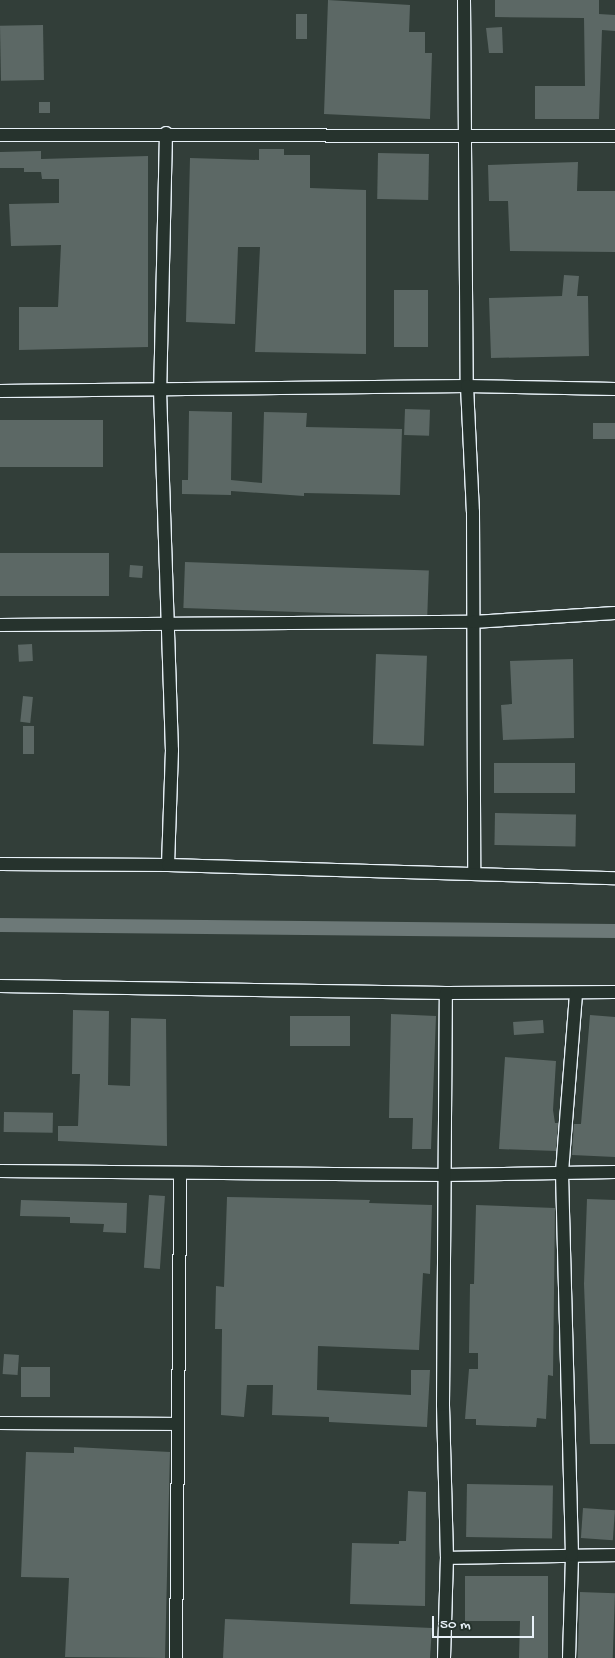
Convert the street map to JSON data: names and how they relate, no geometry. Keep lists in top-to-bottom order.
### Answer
{
  "scale_bar": "50 m"
}
